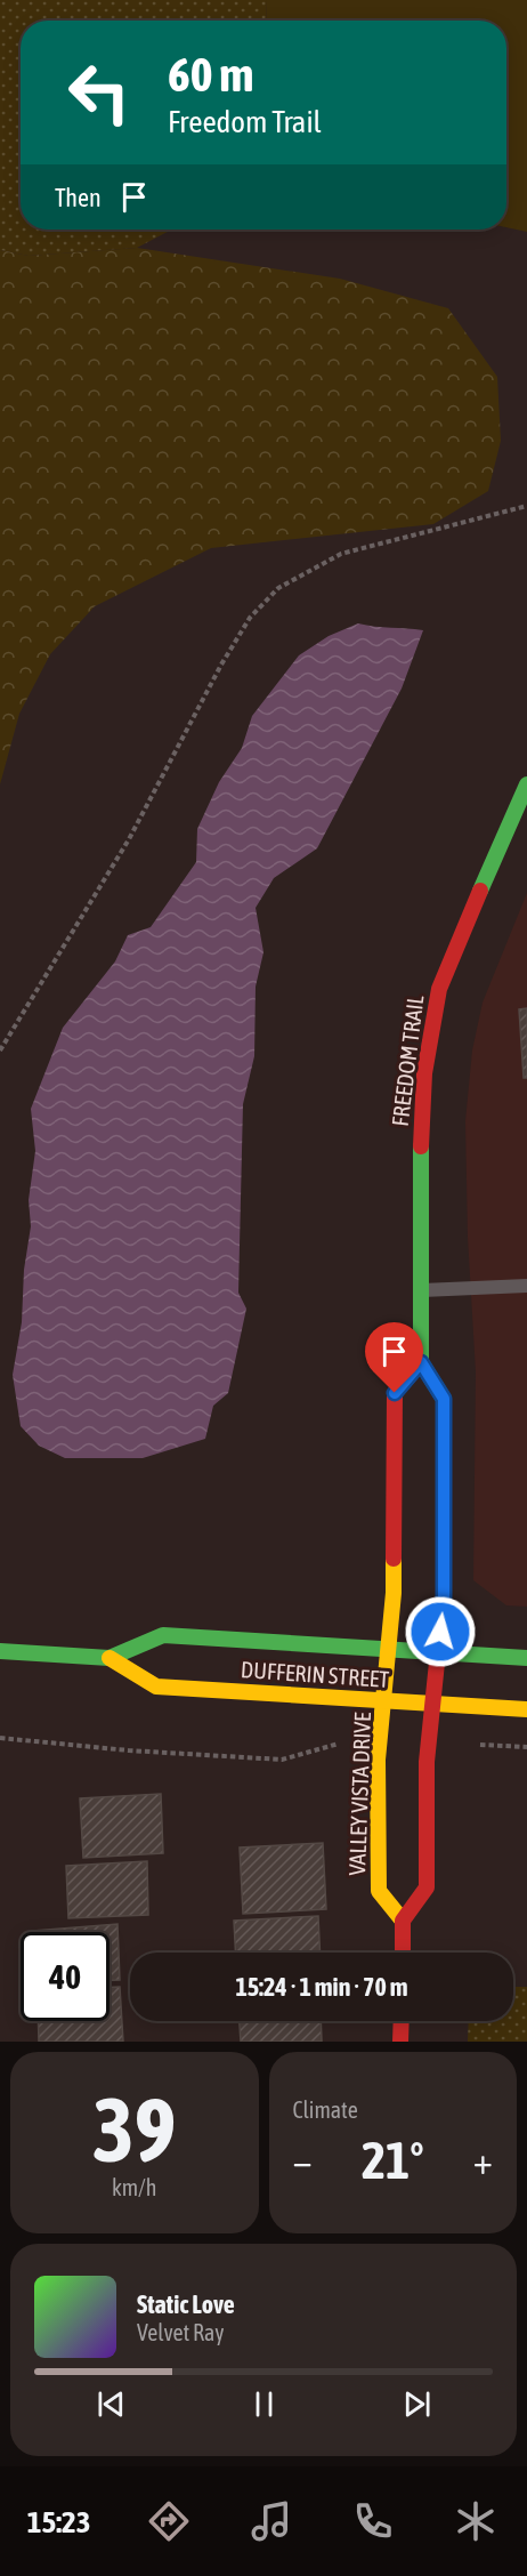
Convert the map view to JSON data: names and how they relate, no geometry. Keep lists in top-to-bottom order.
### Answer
{
  "streets": {
    "street": ["FREEDOM TRAIL", "DUFFERIN STREET", "VALLEY VISTA DRIVE"]
  },
  "crossings": [
    ["DUFFERIN STREET", "VALLEY VISTA DRIVE"]
  ],
  "page": {
    "turn": ["60 m", "Freedom Trail"],
    "then": "Then",
    "limit": "40",
    "trip": "15:24 · 1 min · 70 m",
    "tile": [
      ["39", "km/h"],
      "Climate"
    ],
    "heat": ["−", "21°", "+"],
    "song": ["Static Love", "Velvet Ray"],
    "tabs": "15:23"
  }
}
